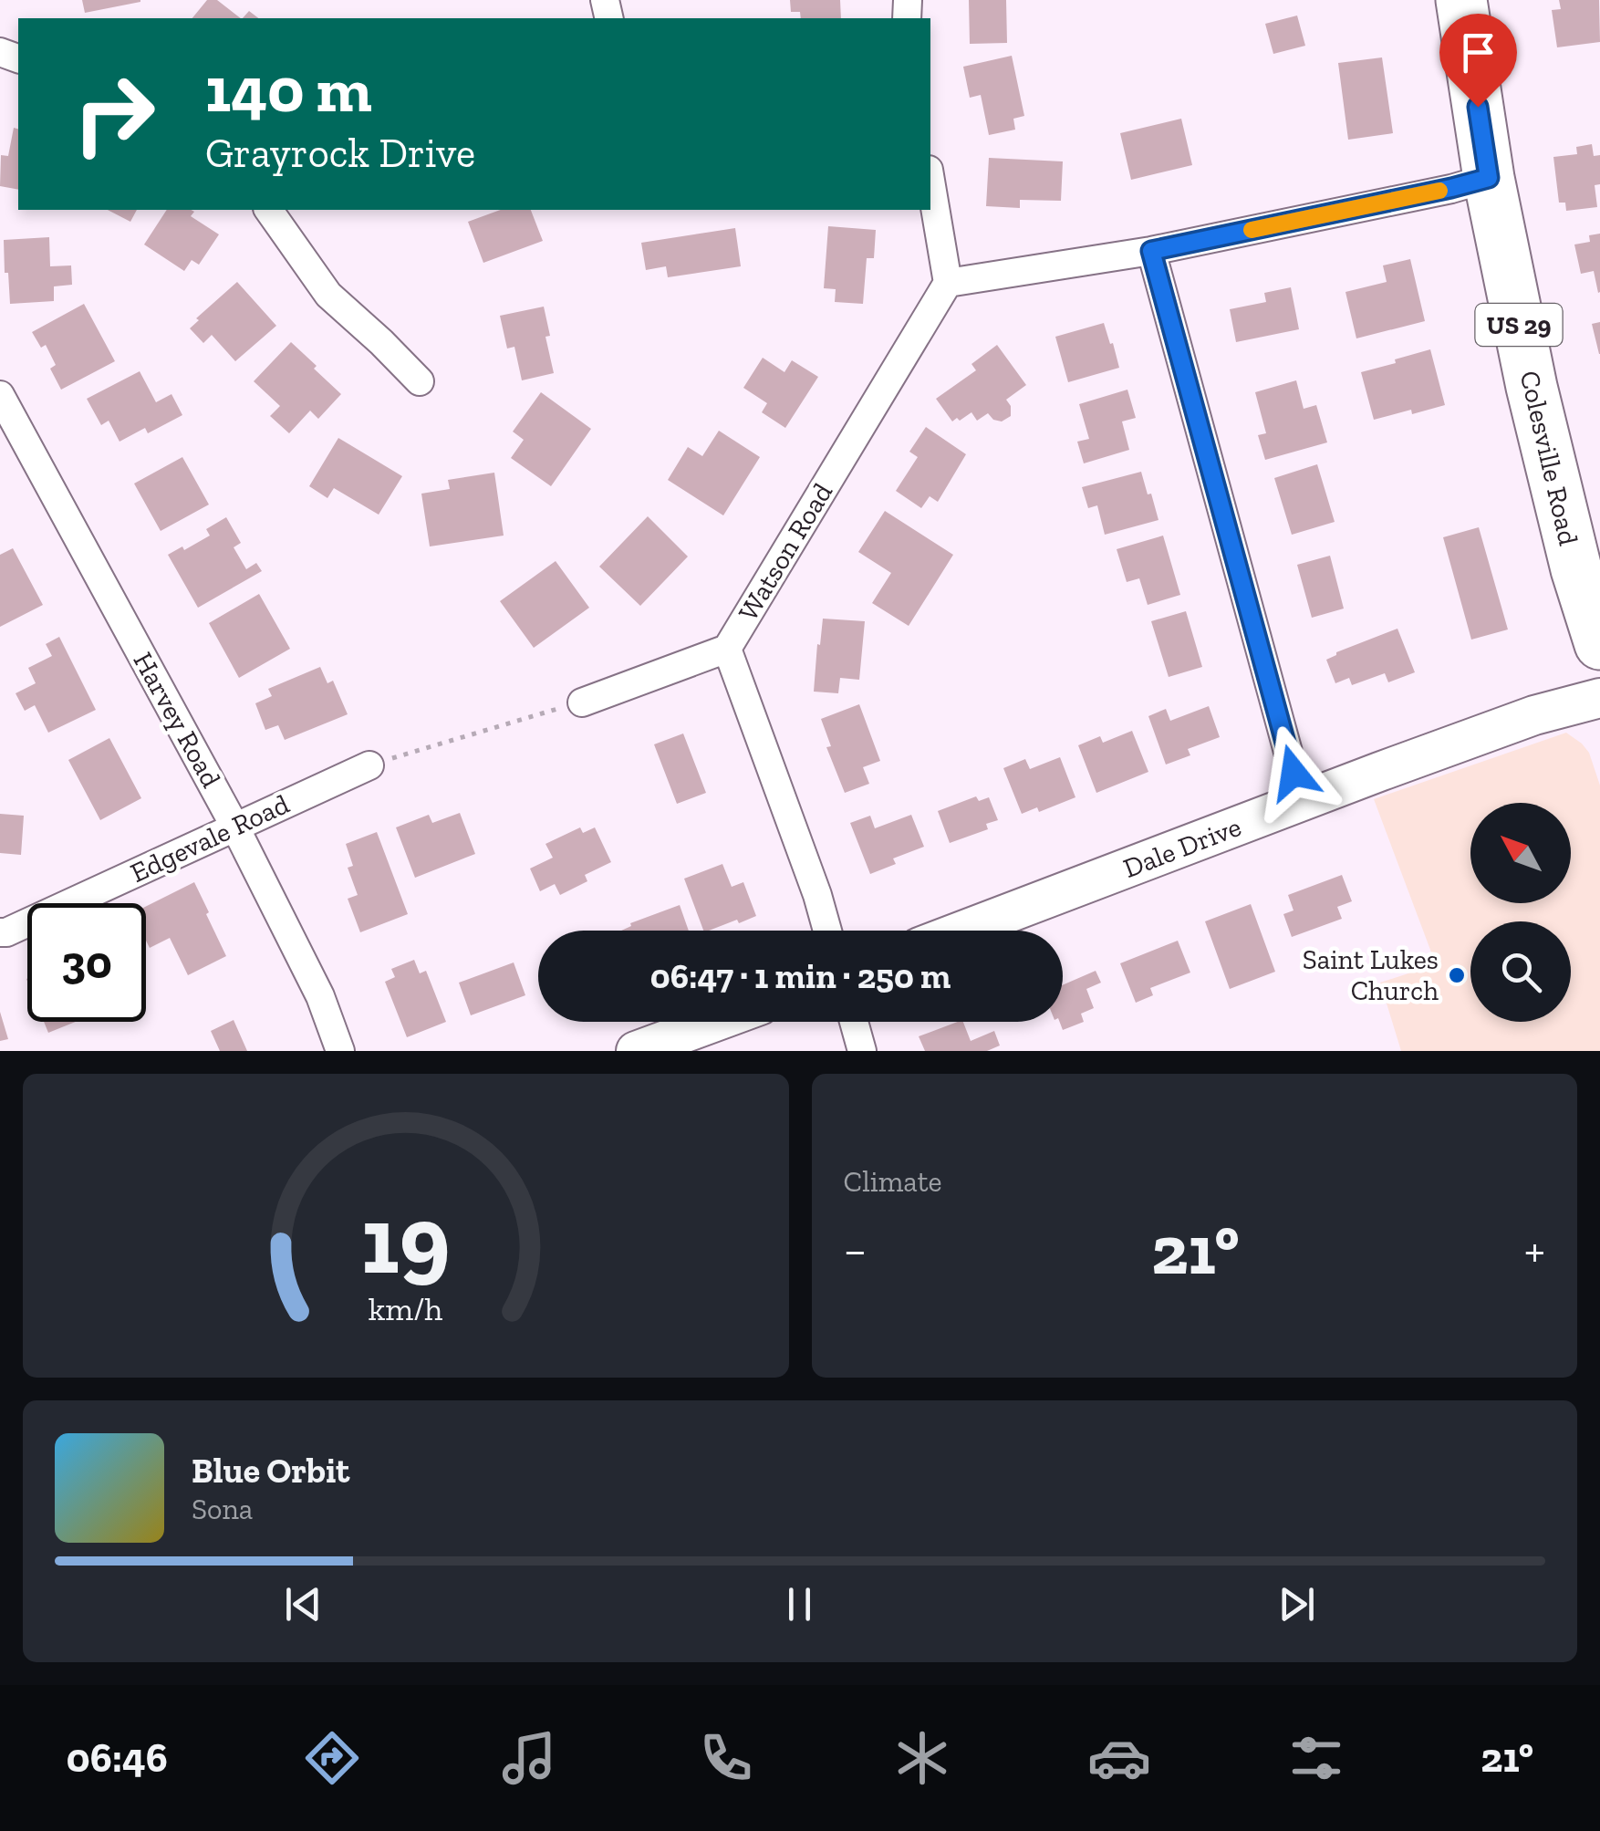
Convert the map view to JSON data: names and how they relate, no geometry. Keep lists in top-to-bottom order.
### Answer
{
  "streets": {
    "highway": ["US 29", "Colesville Road"],
    "street": [
      "Watson Road",
      "Harvey Road",
      "Edgevale Road",
      "Dale Drive"
    ]
  },
  "crossings": [
    ["Harvey Road", "Edgevale Road"]
  ],
  "places": ["Saint Lukes Church"],
  "north": "top left",
  "page": {
    "turn": ["140 m", "Grayrock Drive"],
    "limit": "30",
    "trip": "06:47 · 1 min · 250 m",
    "tile": "Climate",
    "heat": ["−", "21°", "+"],
    "song": ["Blue Orbit", "Sona"],
    "tabs": ["06:46", "21°"],
    "gauge": ["19", "km/h"]
  }
}
